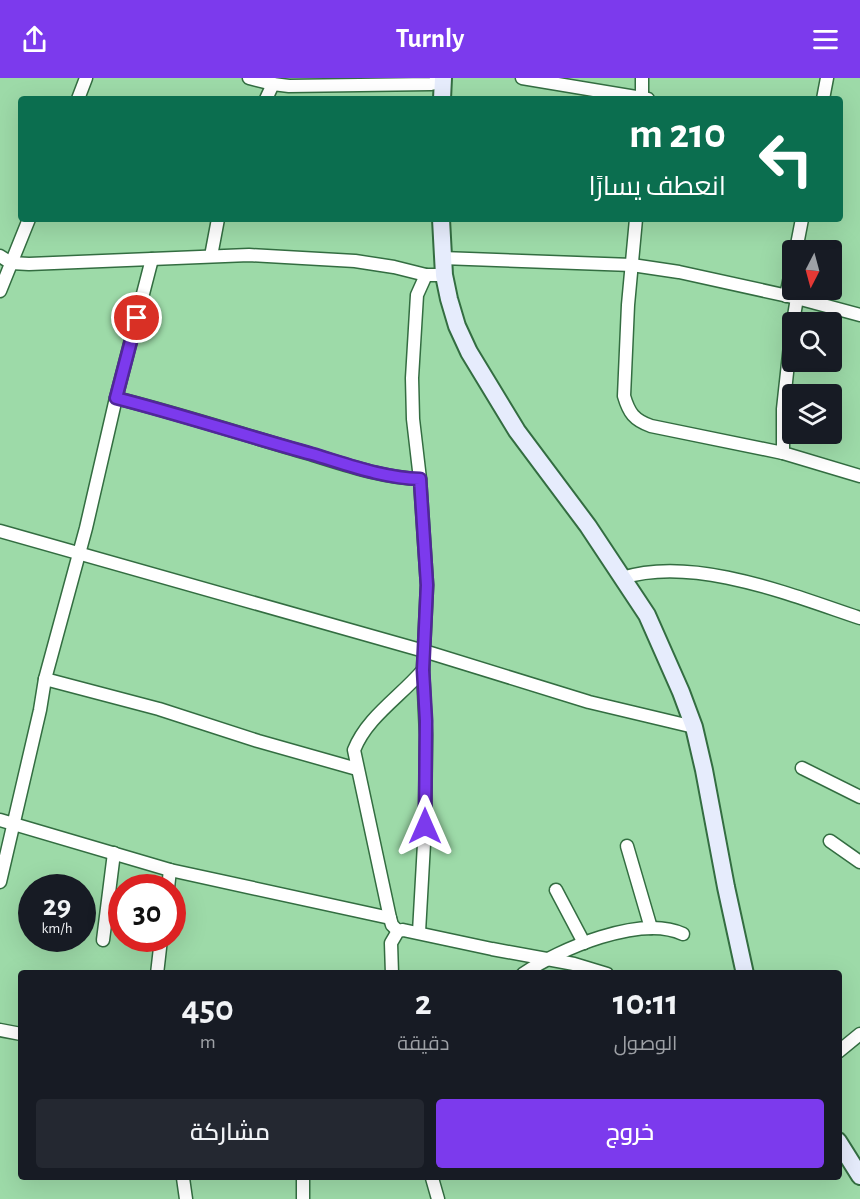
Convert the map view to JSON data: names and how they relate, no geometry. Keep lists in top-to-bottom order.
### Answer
{
  "north": "bottom",
  "page": {
    "header": "Turnly",
    "turn": ["210 m", "انعطف يسارًا"],
    "speed": "29 km/h",
    "limit": "30",
    "eta": [
      "10:11",
      "الوصول",
      "2",
      "دقيقة",
      "450",
      "m"
    ],
    "buttons": ["خروج", "مشاركة"]
  }
}
